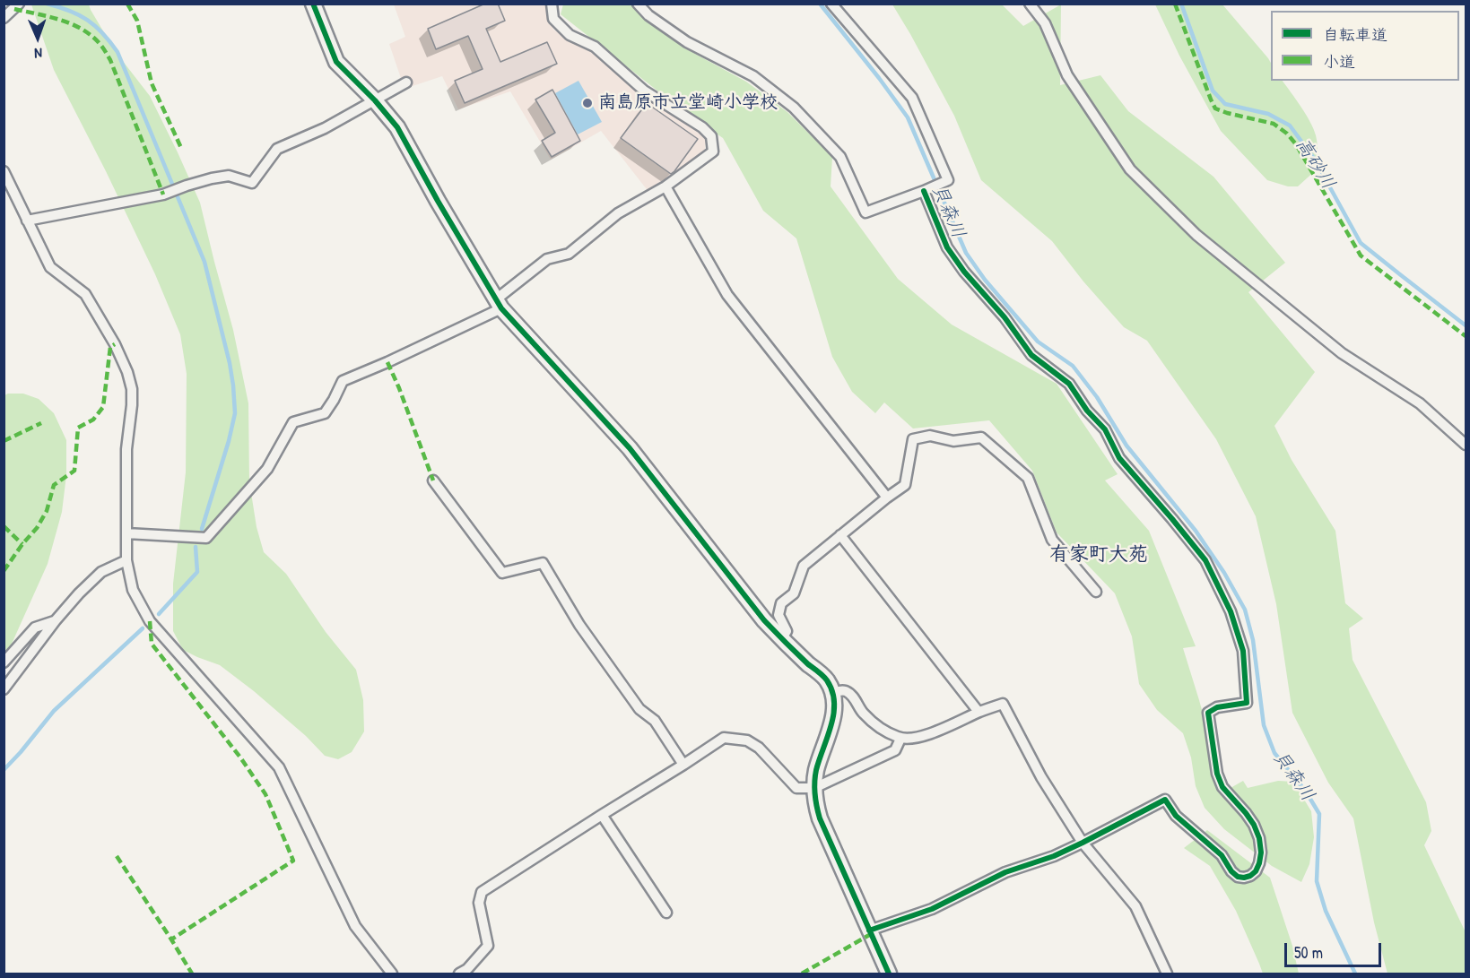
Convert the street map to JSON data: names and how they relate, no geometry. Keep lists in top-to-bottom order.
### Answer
{
  "districts": ["有家町大苑"],
  "water": ["高砂川", "貝森川"],
  "places": ["南島原市立堂崎小学校"],
  "legend": ["自転車道", "小道"],
  "scale_bar": "50 m",
  "north": "bottom"
}
